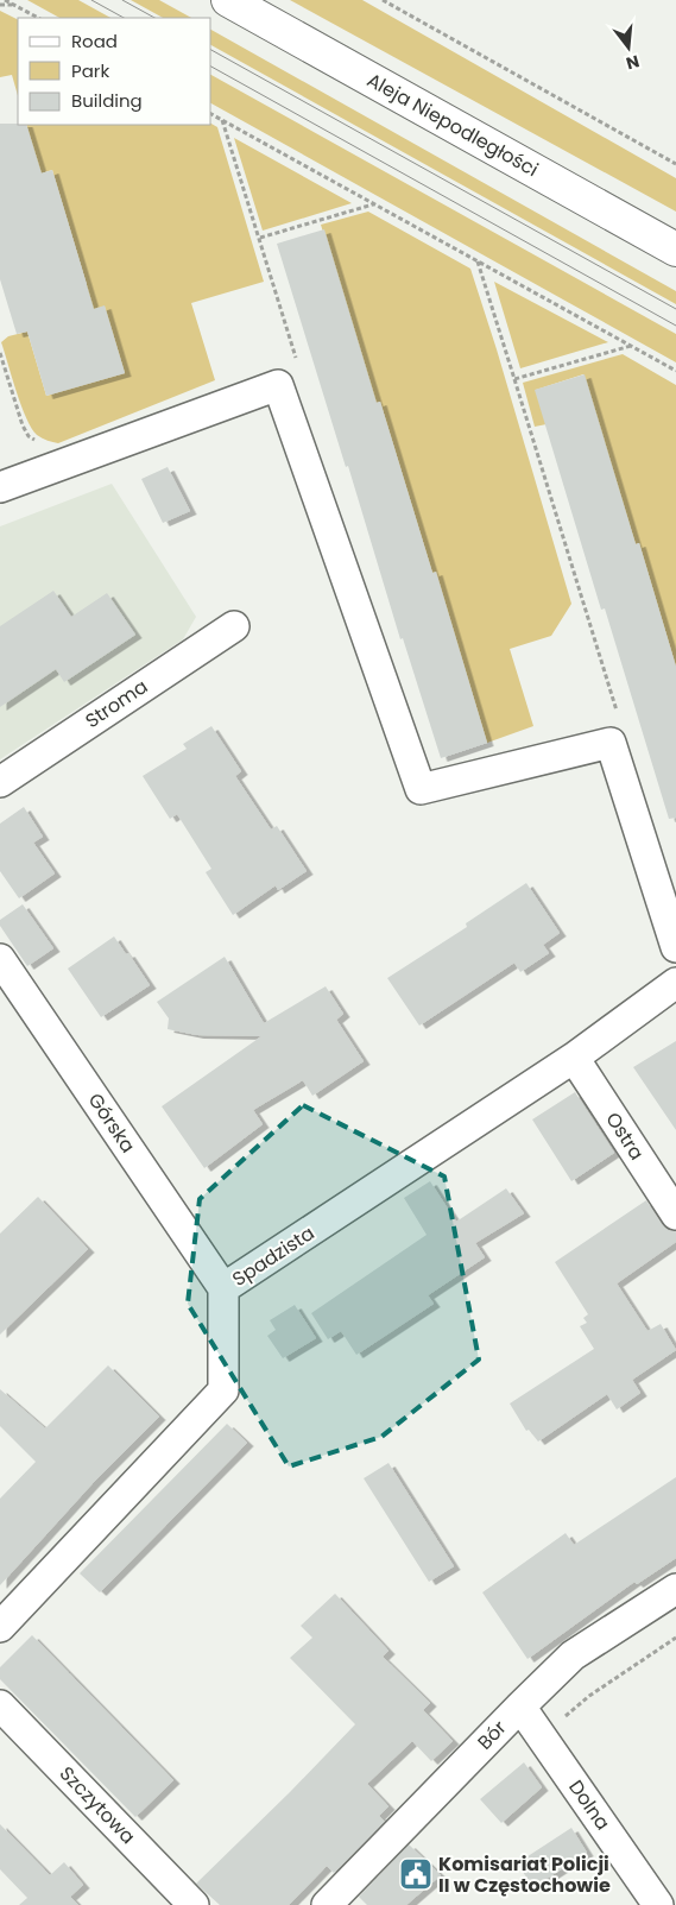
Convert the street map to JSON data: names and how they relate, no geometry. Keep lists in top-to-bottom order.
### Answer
{
  "streets": {
    "street": [
      "Aleja Niepodległości",
      "Stroma",
      "Górska",
      "Ostra",
      "Spadzista",
      "Bór",
      "Szczytowa",
      "Dolna"
    ]
  },
  "crossings": [
    ["Górska", "Spadzista"],
    ["Ostra", "Spadzista"],
    ["Bór", "Dolna"]
  ],
  "places": {
    "public building": ["Komisariat Policji II w Częstochowie"]
  },
  "legend": ["Road", "Park", "Building"],
  "north": "bottom"
}
